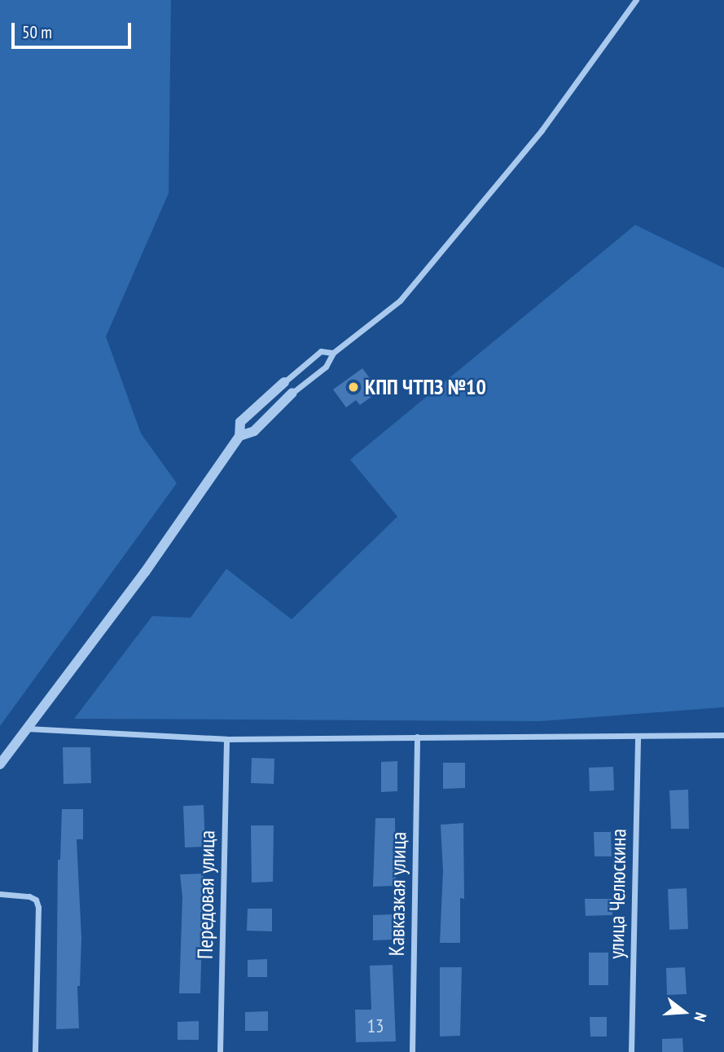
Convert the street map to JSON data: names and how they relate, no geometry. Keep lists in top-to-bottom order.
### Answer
{
  "streets": {
    "street": ["Кавказкая улица", "улица Челюскина", "Передовая улица"]
  },
  "places": ["КПП ЧТПЗ №10"],
  "house_numbers": ["13"],
  "scale_bar": "50 m",
  "north": "right"
}
